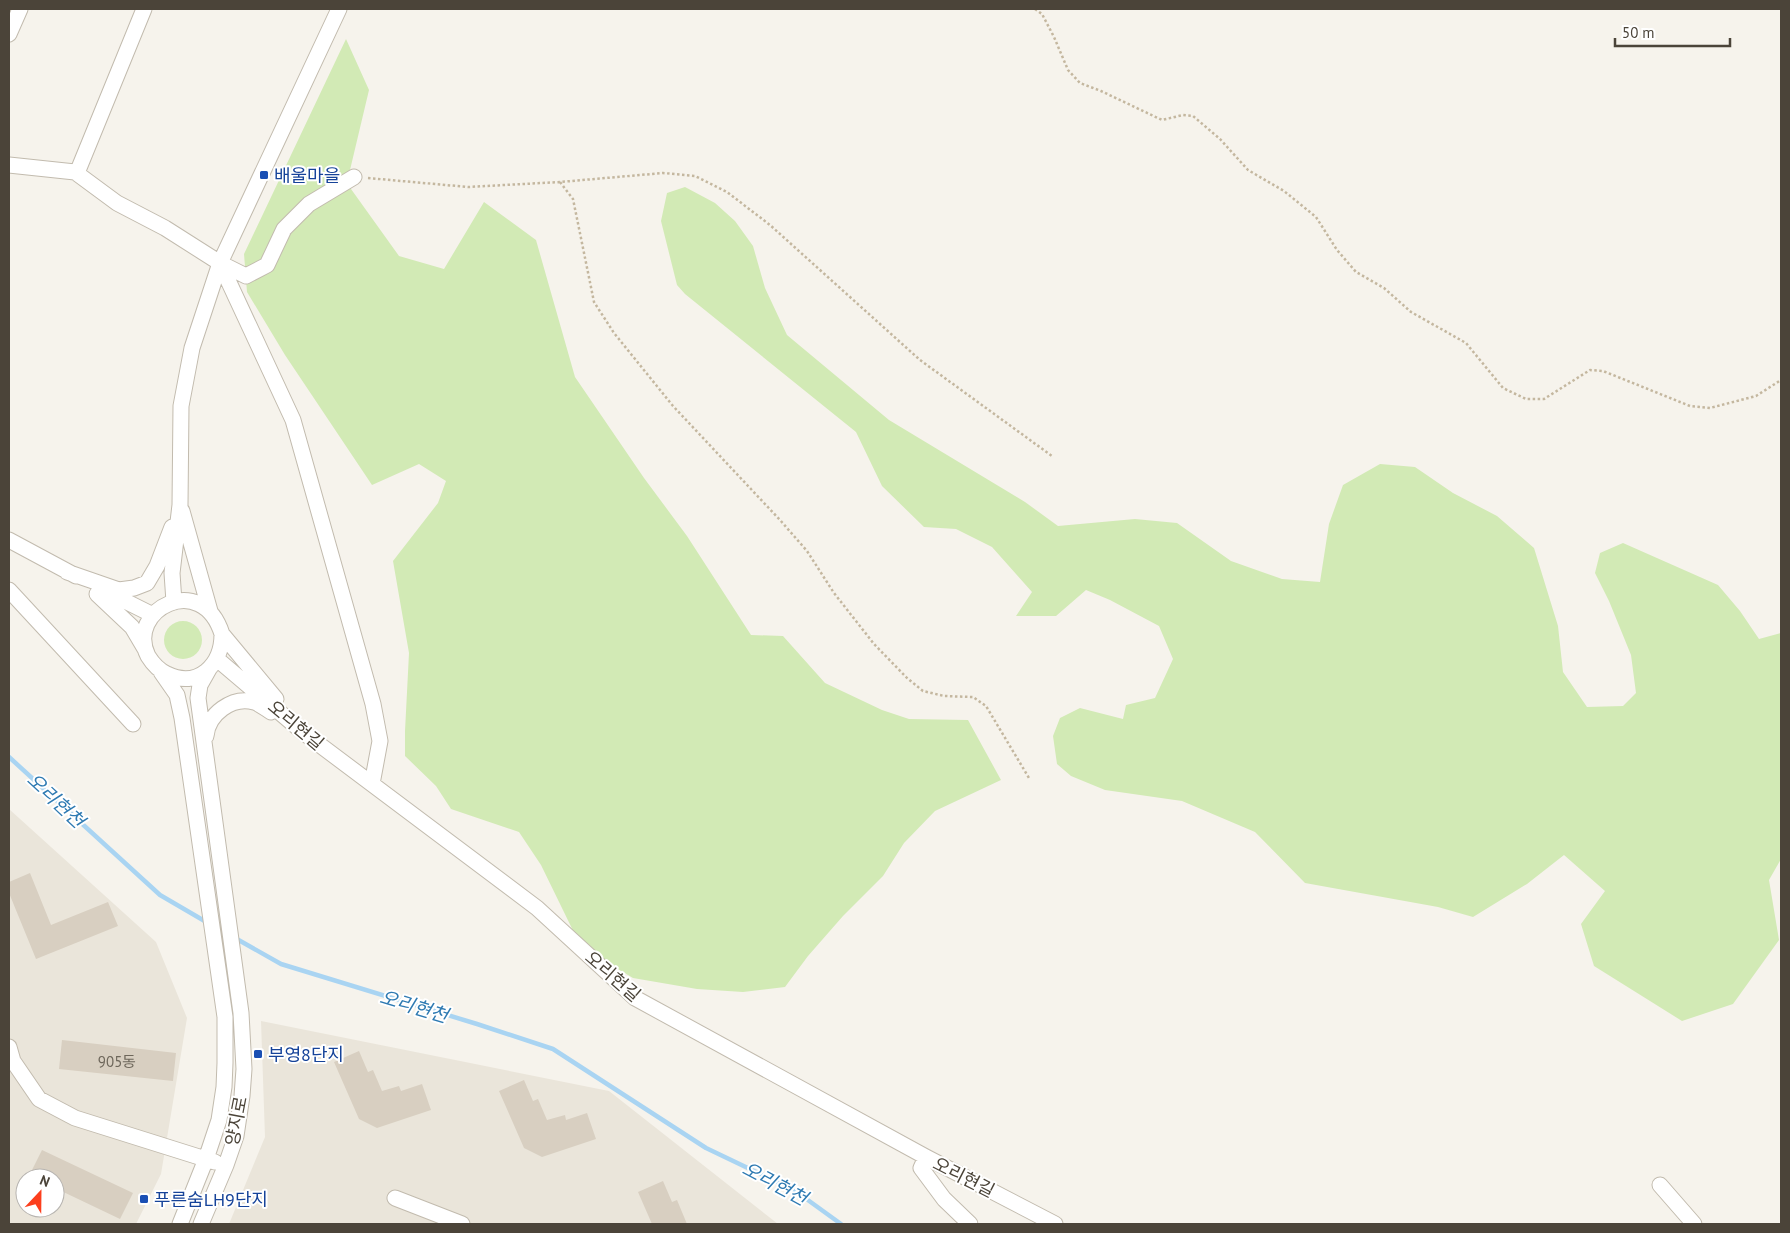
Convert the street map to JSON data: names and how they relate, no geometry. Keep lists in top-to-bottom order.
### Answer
{
  "streets": {
    "street": ["오리현길", "양지로"]
  },
  "crossings": [
    ["오리현길", "양지로"]
  ],
  "water": ["오리현천"],
  "places": {
    "transit": ["배울마을", "부영8단지", "푸른숨LH9단지"]
  },
  "house_numbers": ["905동"],
  "scale_bar": "50 m",
  "north": "top"
}
